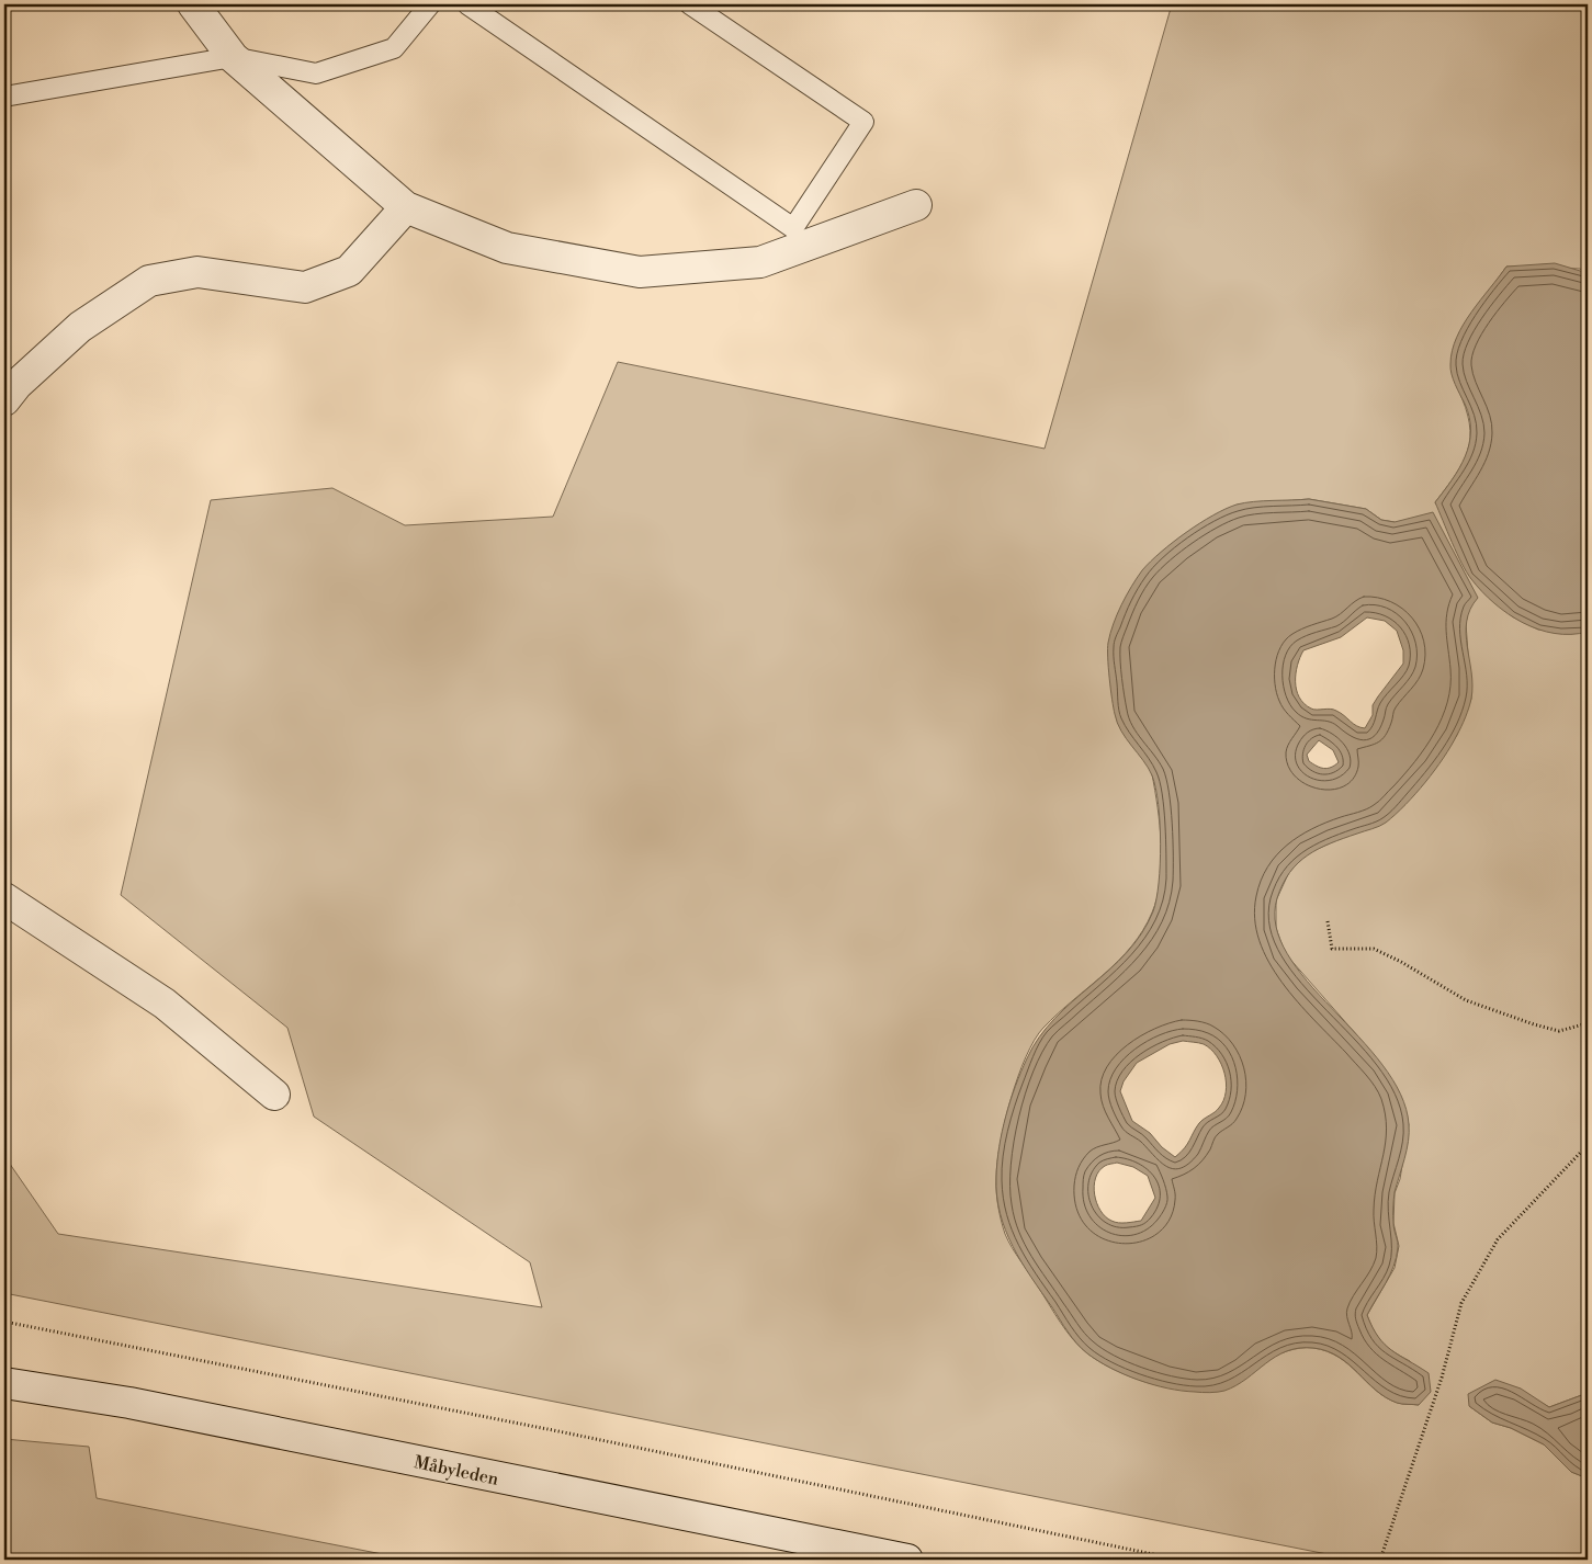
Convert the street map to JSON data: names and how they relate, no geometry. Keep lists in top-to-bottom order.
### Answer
{
  "streets": {
    "street": ["Måbyleden"]
  }
}
